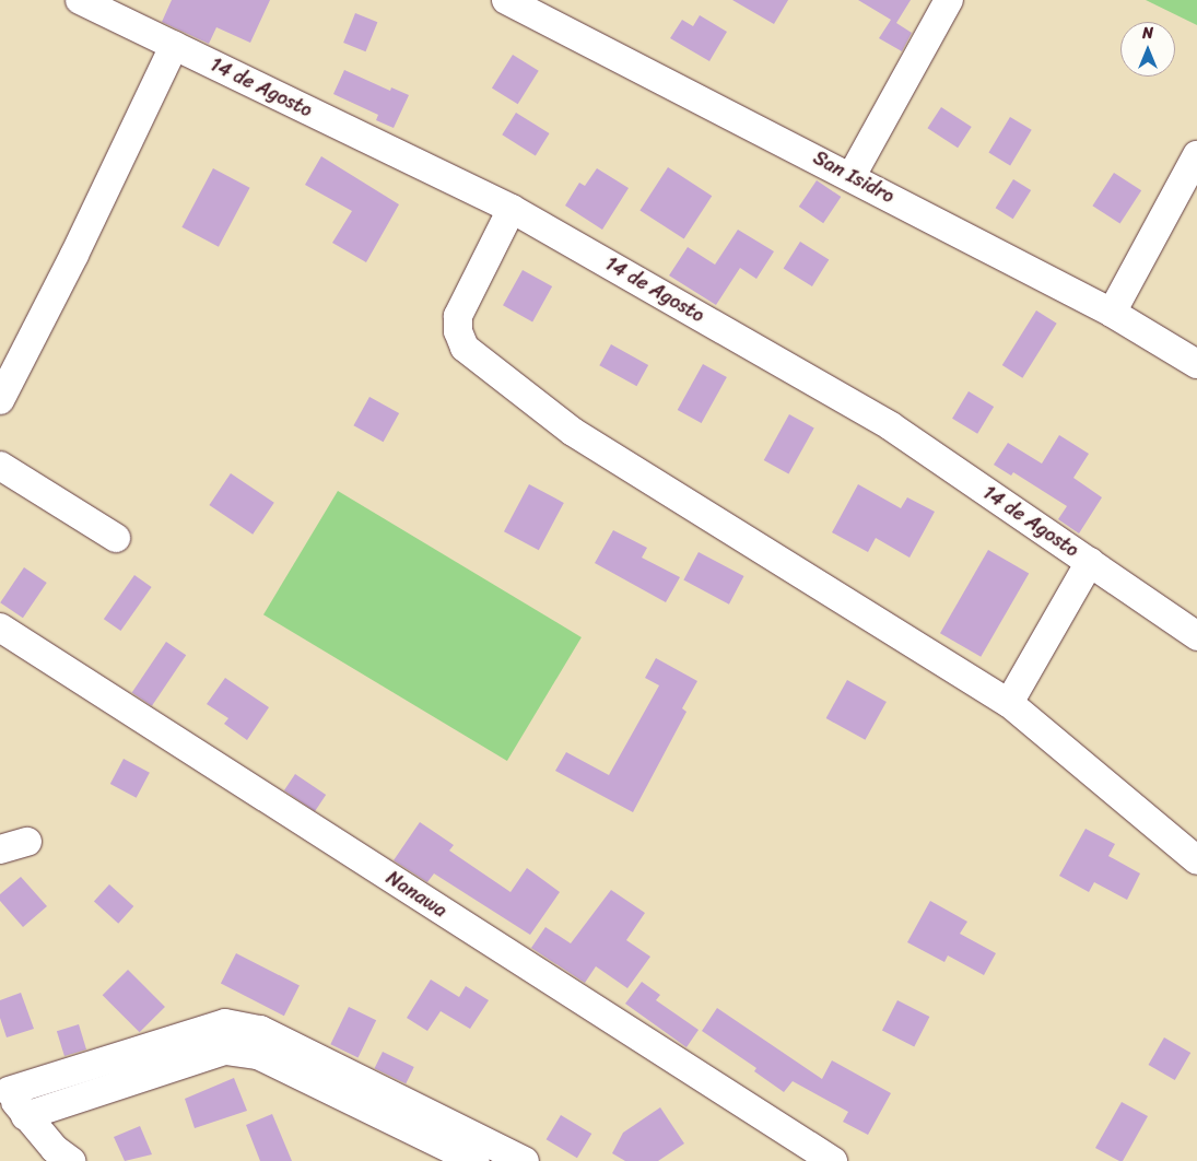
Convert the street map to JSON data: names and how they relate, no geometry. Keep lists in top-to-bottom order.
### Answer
{
  "streets": {
    "street": ["14 de Agosto", "San Isidro", "Nanawa"]
  },
  "north": "top"
}
